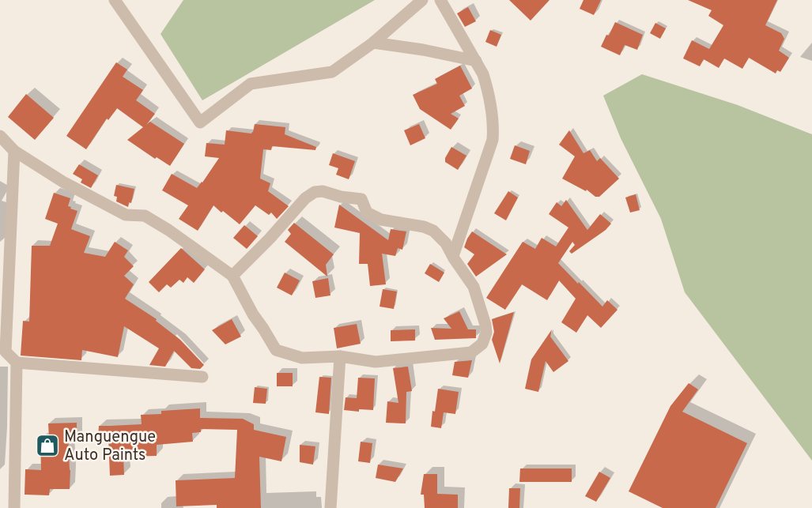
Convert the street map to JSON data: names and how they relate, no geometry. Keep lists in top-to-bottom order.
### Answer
{
  "places": {
    "shop": ["Manguengue Auto Paints"]
  }
}
